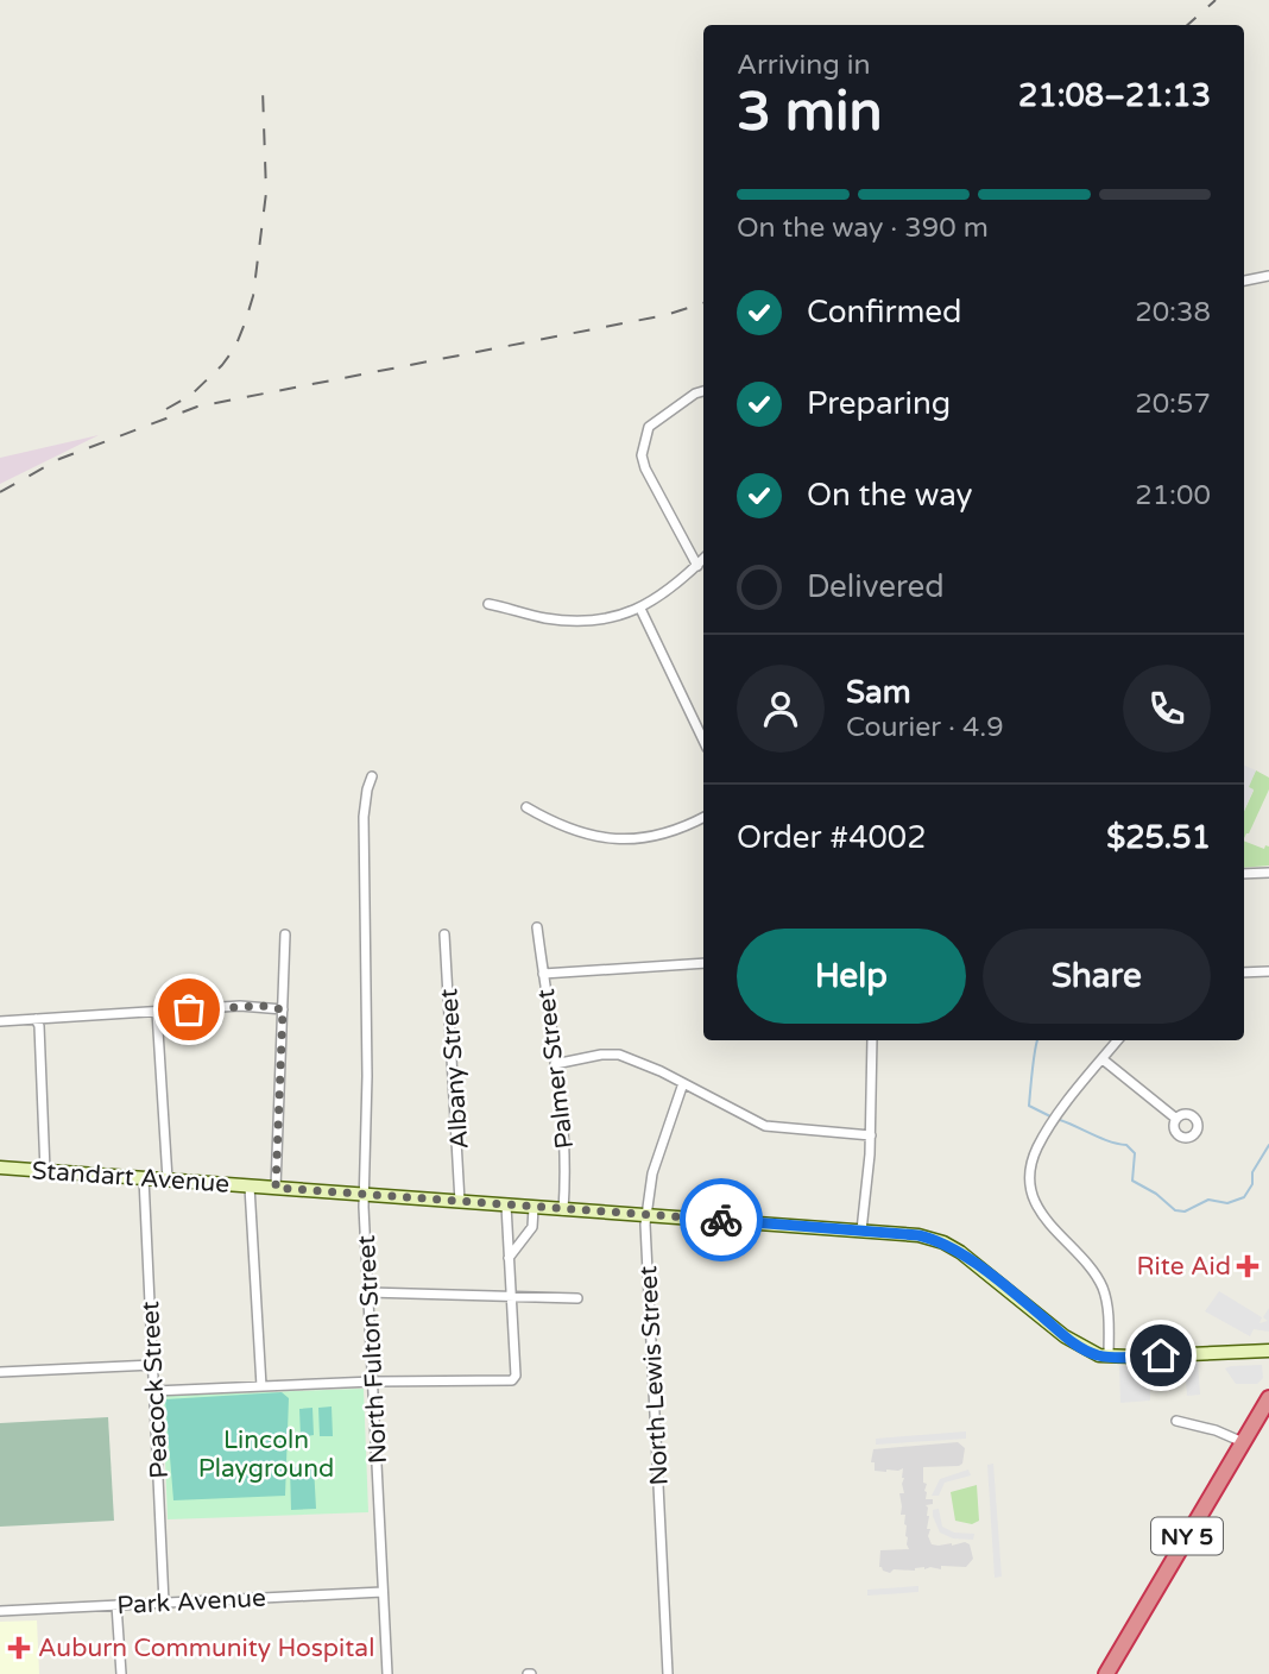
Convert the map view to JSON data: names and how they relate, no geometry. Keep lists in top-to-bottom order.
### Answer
{
  "streets": {
    "highway": ["NY 5"],
    "street": [
      "Albany Street",
      "Palmer Street",
      "Standart Avenue",
      "North Fulton Street",
      "North Lewis Street",
      "Peacock Street",
      "Park Avenue"
    ]
  },
  "crossings": [
    ["Albany Street", "Standart Avenue"],
    ["Palmer Street", "Standart Avenue"],
    ["Standart Avenue", "North Fulton Street"],
    ["Standart Avenue", "North Lewis Street"],
    ["Standart Avenue", "Peacock Street"],
    ["North Fulton Street", "Park Avenue"],
    ["Peacock Street", "Park Avenue"]
  ],
  "parks": ["Lincoln Playground"],
  "places": {
    "health": ["Rite Aid", "Auburn Community Hospital"]
  },
  "page": {
    "heading": ["3 min", "Arriving in", "21:08–21:13"],
    "panel": [
      "Sam",
      "Courier · 4.9",
      "Order #4002",
      "$25.51"
    ],
    "bar": "On the way · 390 m",
    "list": [
      ["Confirmed", "20:38"],
      ["Preparing", "20:57"],
      ["On the way", "21:00"],
      "Delivered"
    ],
    "buttons": ["Help", "Share"]
  }
}
